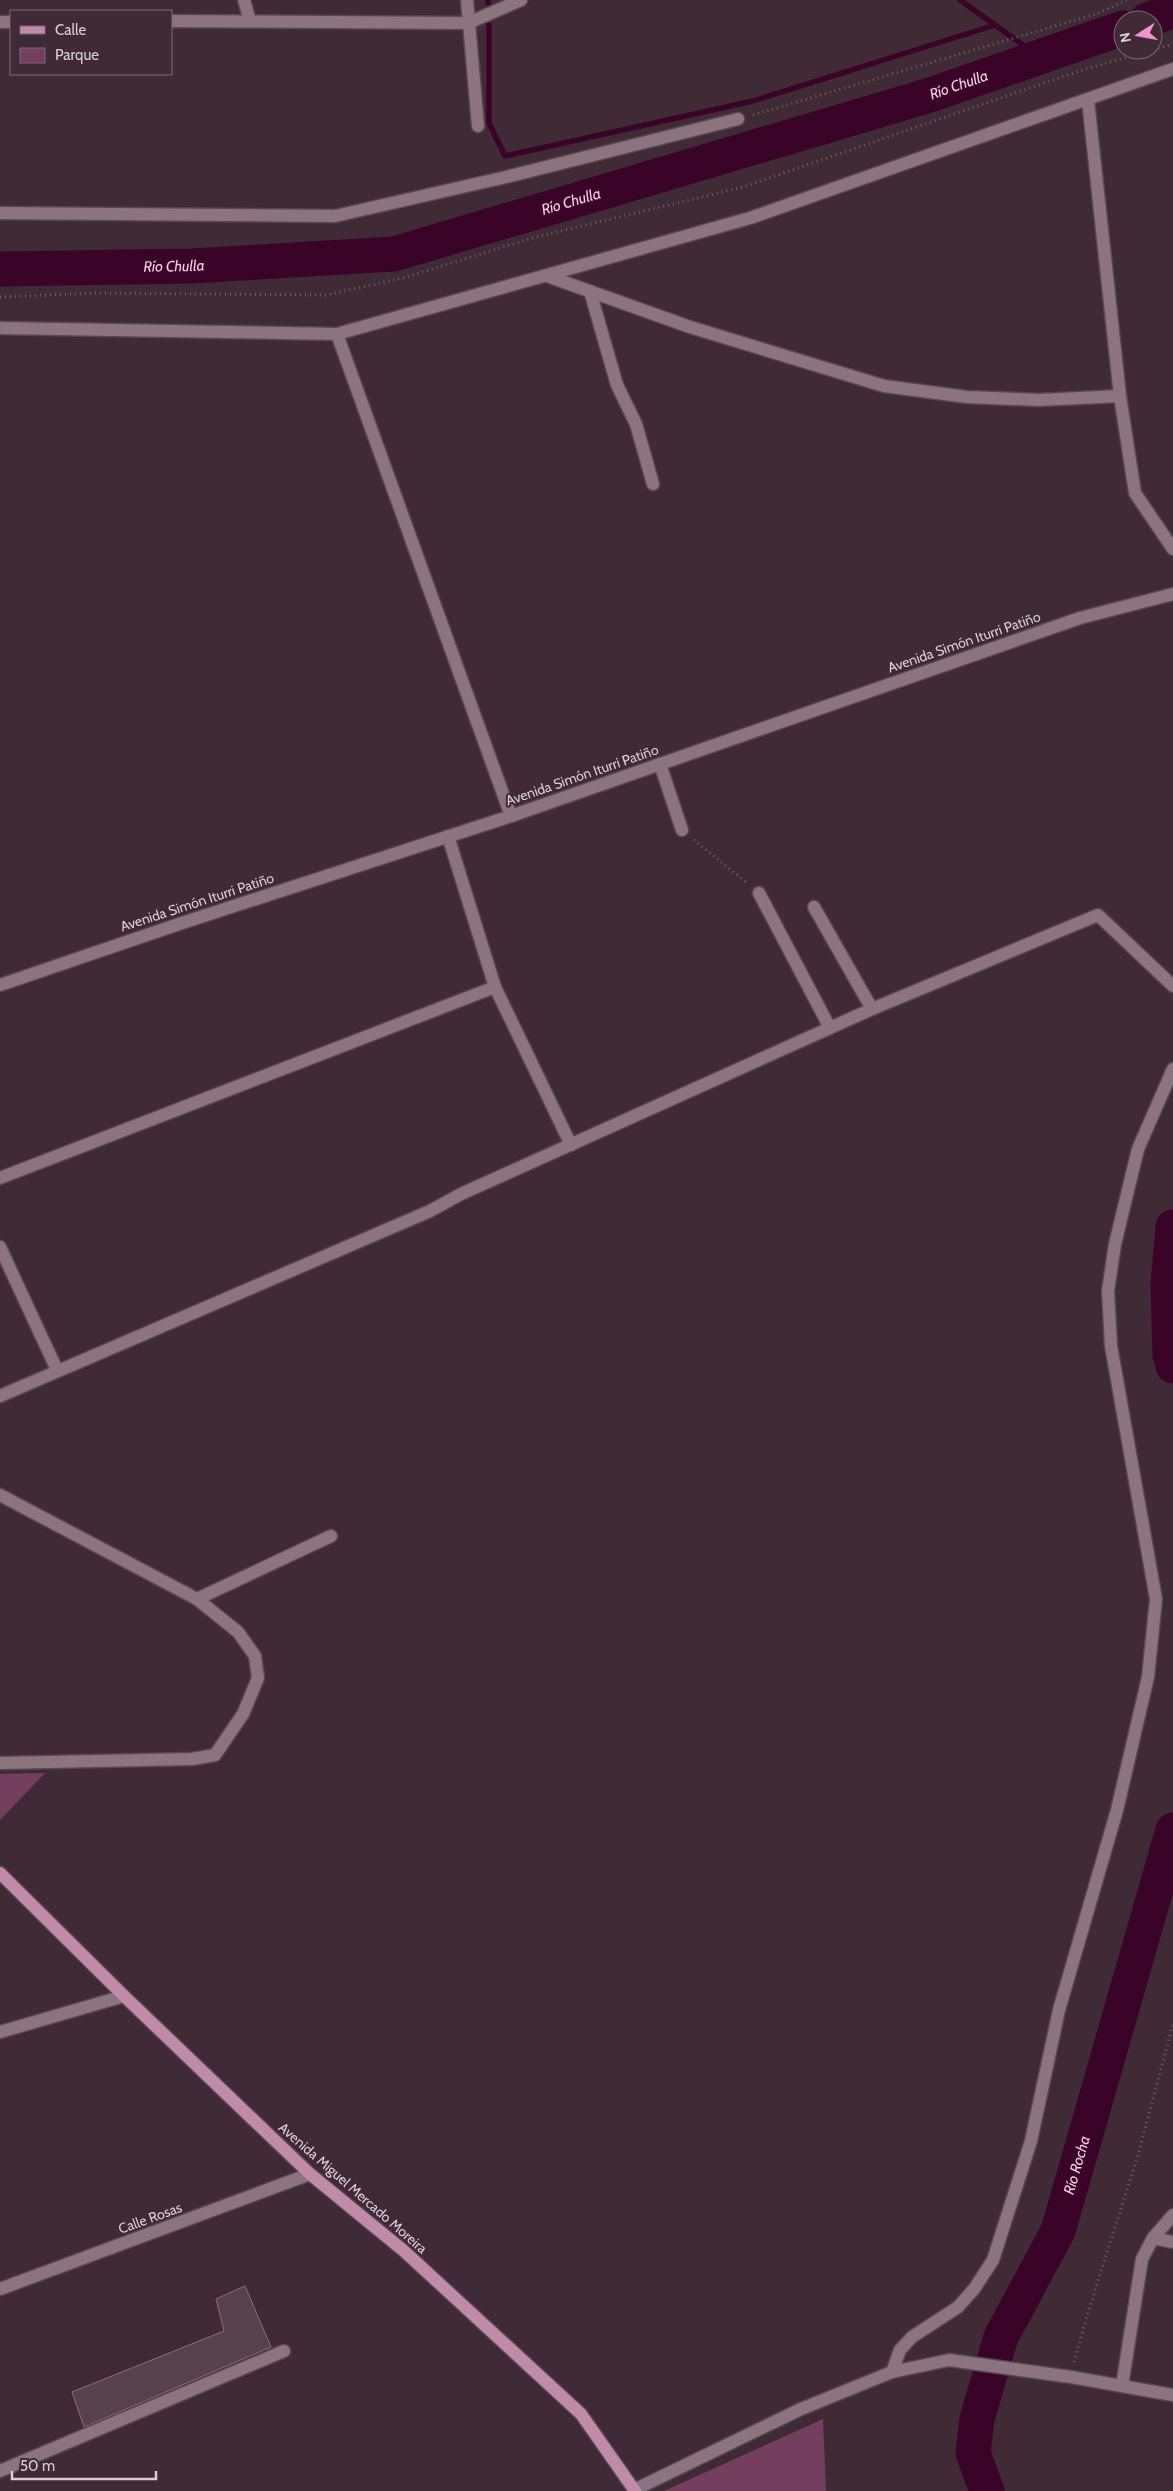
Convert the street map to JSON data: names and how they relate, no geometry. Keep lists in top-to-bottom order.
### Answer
{
  "streets": {
    "main road": ["Avenida Miguel Mercado Moreira"],
    "street": ["Avenida Simón Iturri Patiño", "Calle Rosas"]
  },
  "crossings": [
    ["Avenida Miguel Mercado Moreira", "Calle Rosas"]
  ],
  "water": ["Río Chulla", "Río Rocha"],
  "legend": ["Calle", "Parque"],
  "scale_bar": "50 m",
  "north": "left"
}
